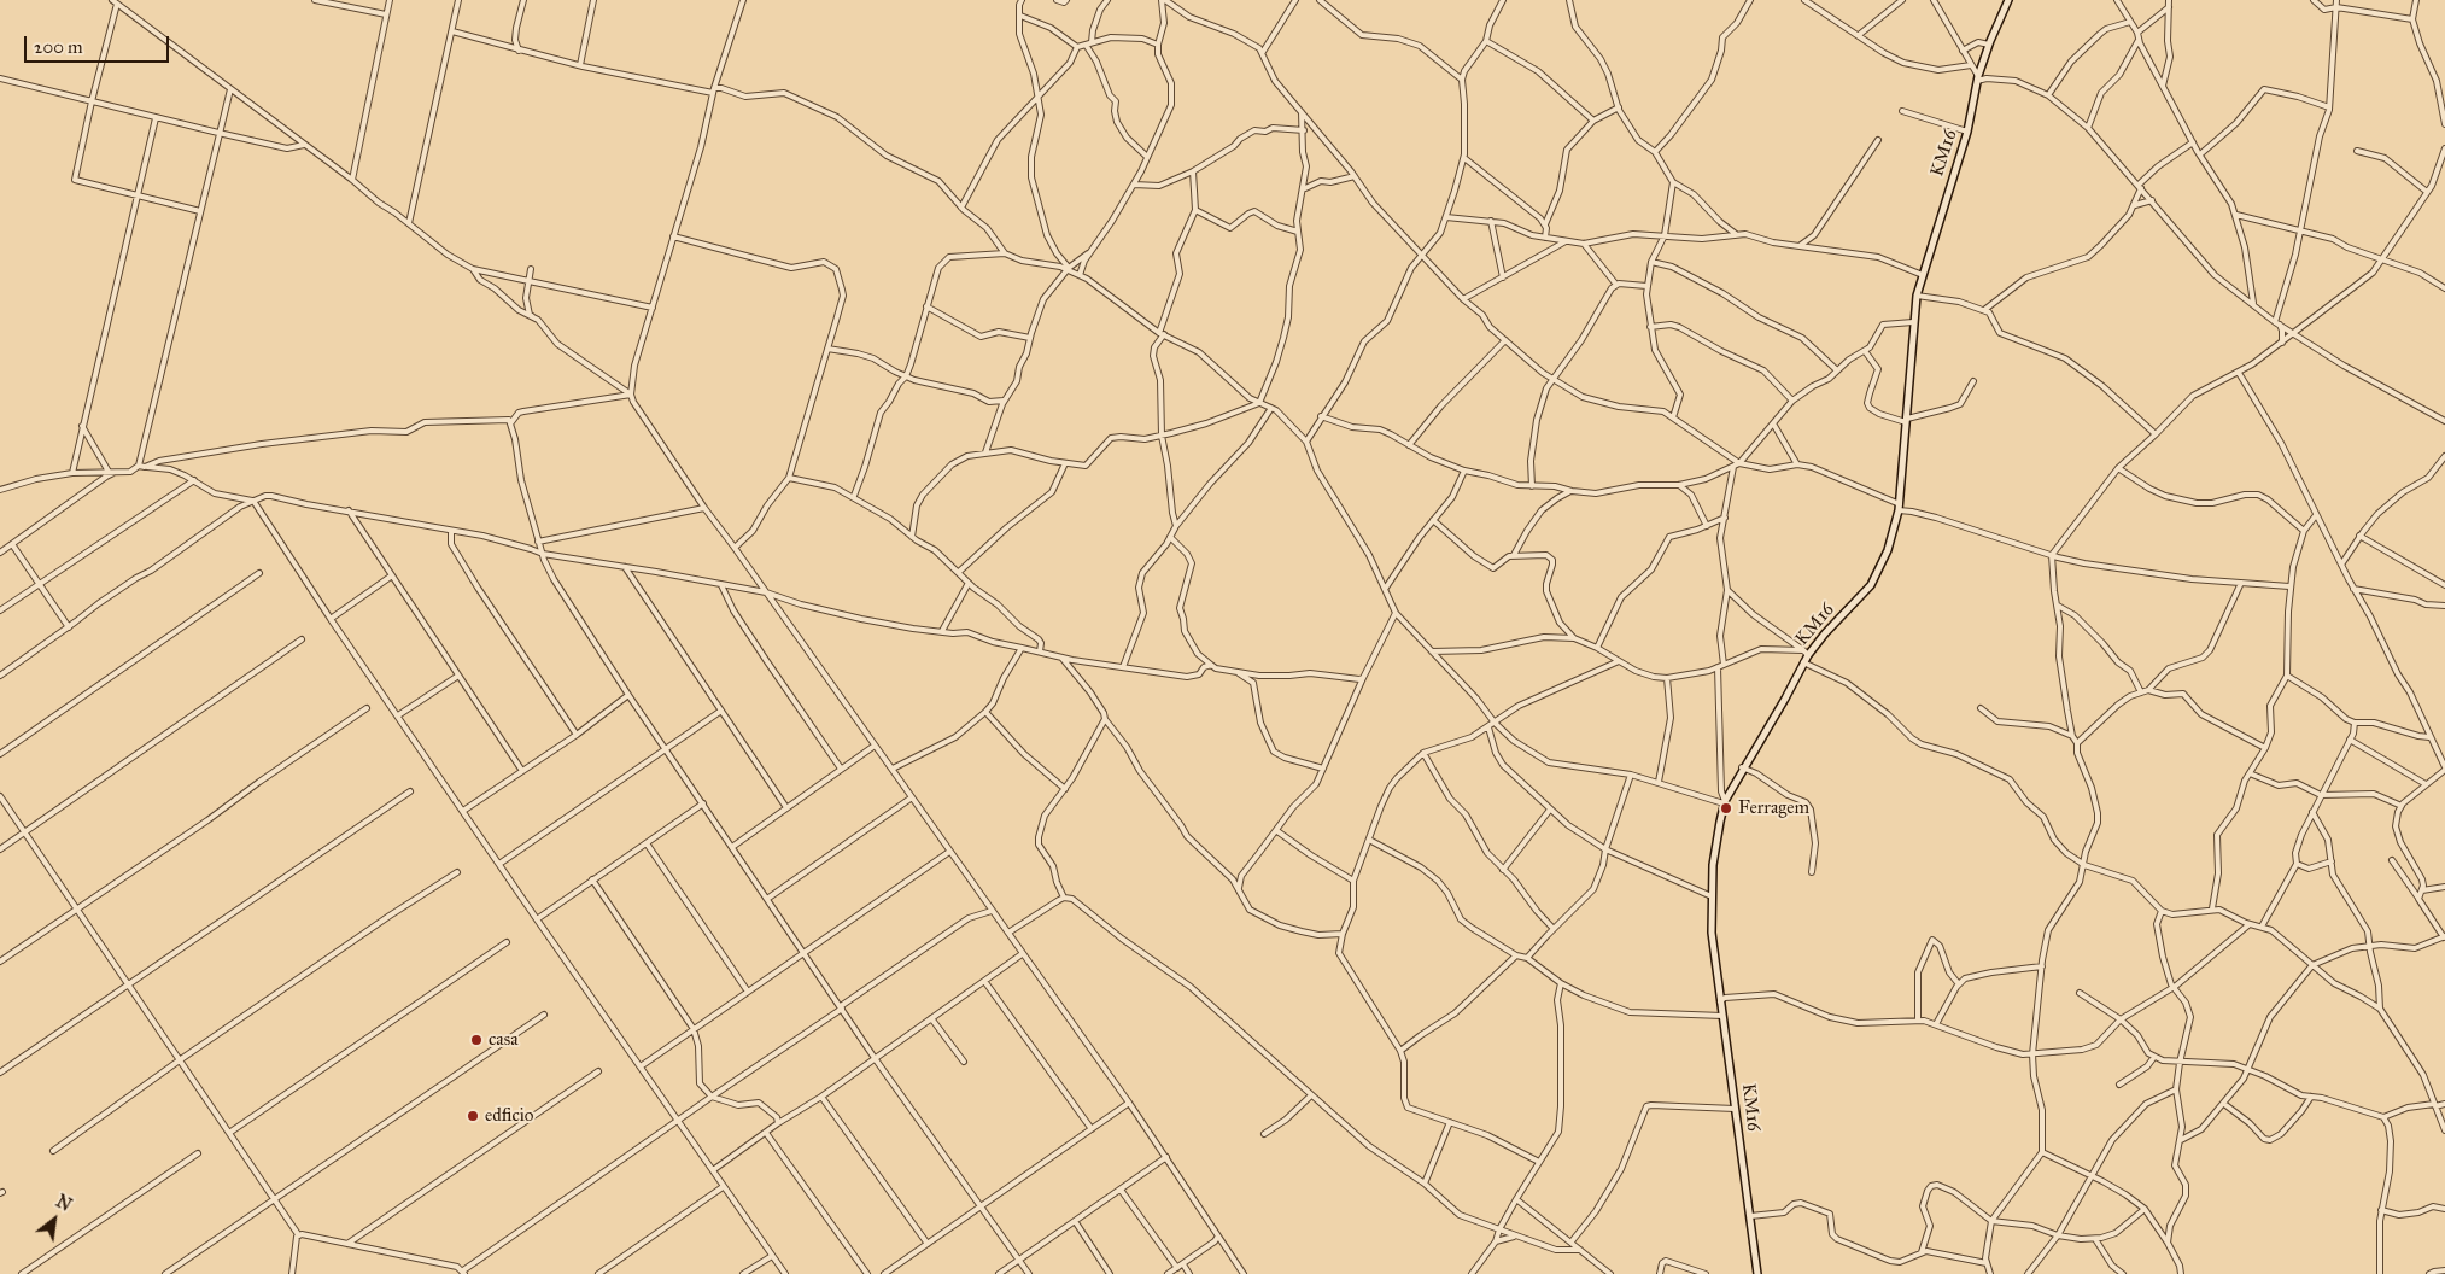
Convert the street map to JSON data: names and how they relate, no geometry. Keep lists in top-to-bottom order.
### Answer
{
  "streets": {
    "street": ["KM16"]
  },
  "places": ["Ferragem", "casa", "edficio"],
  "scale_bar": "200 m",
  "north": "top right"
}
